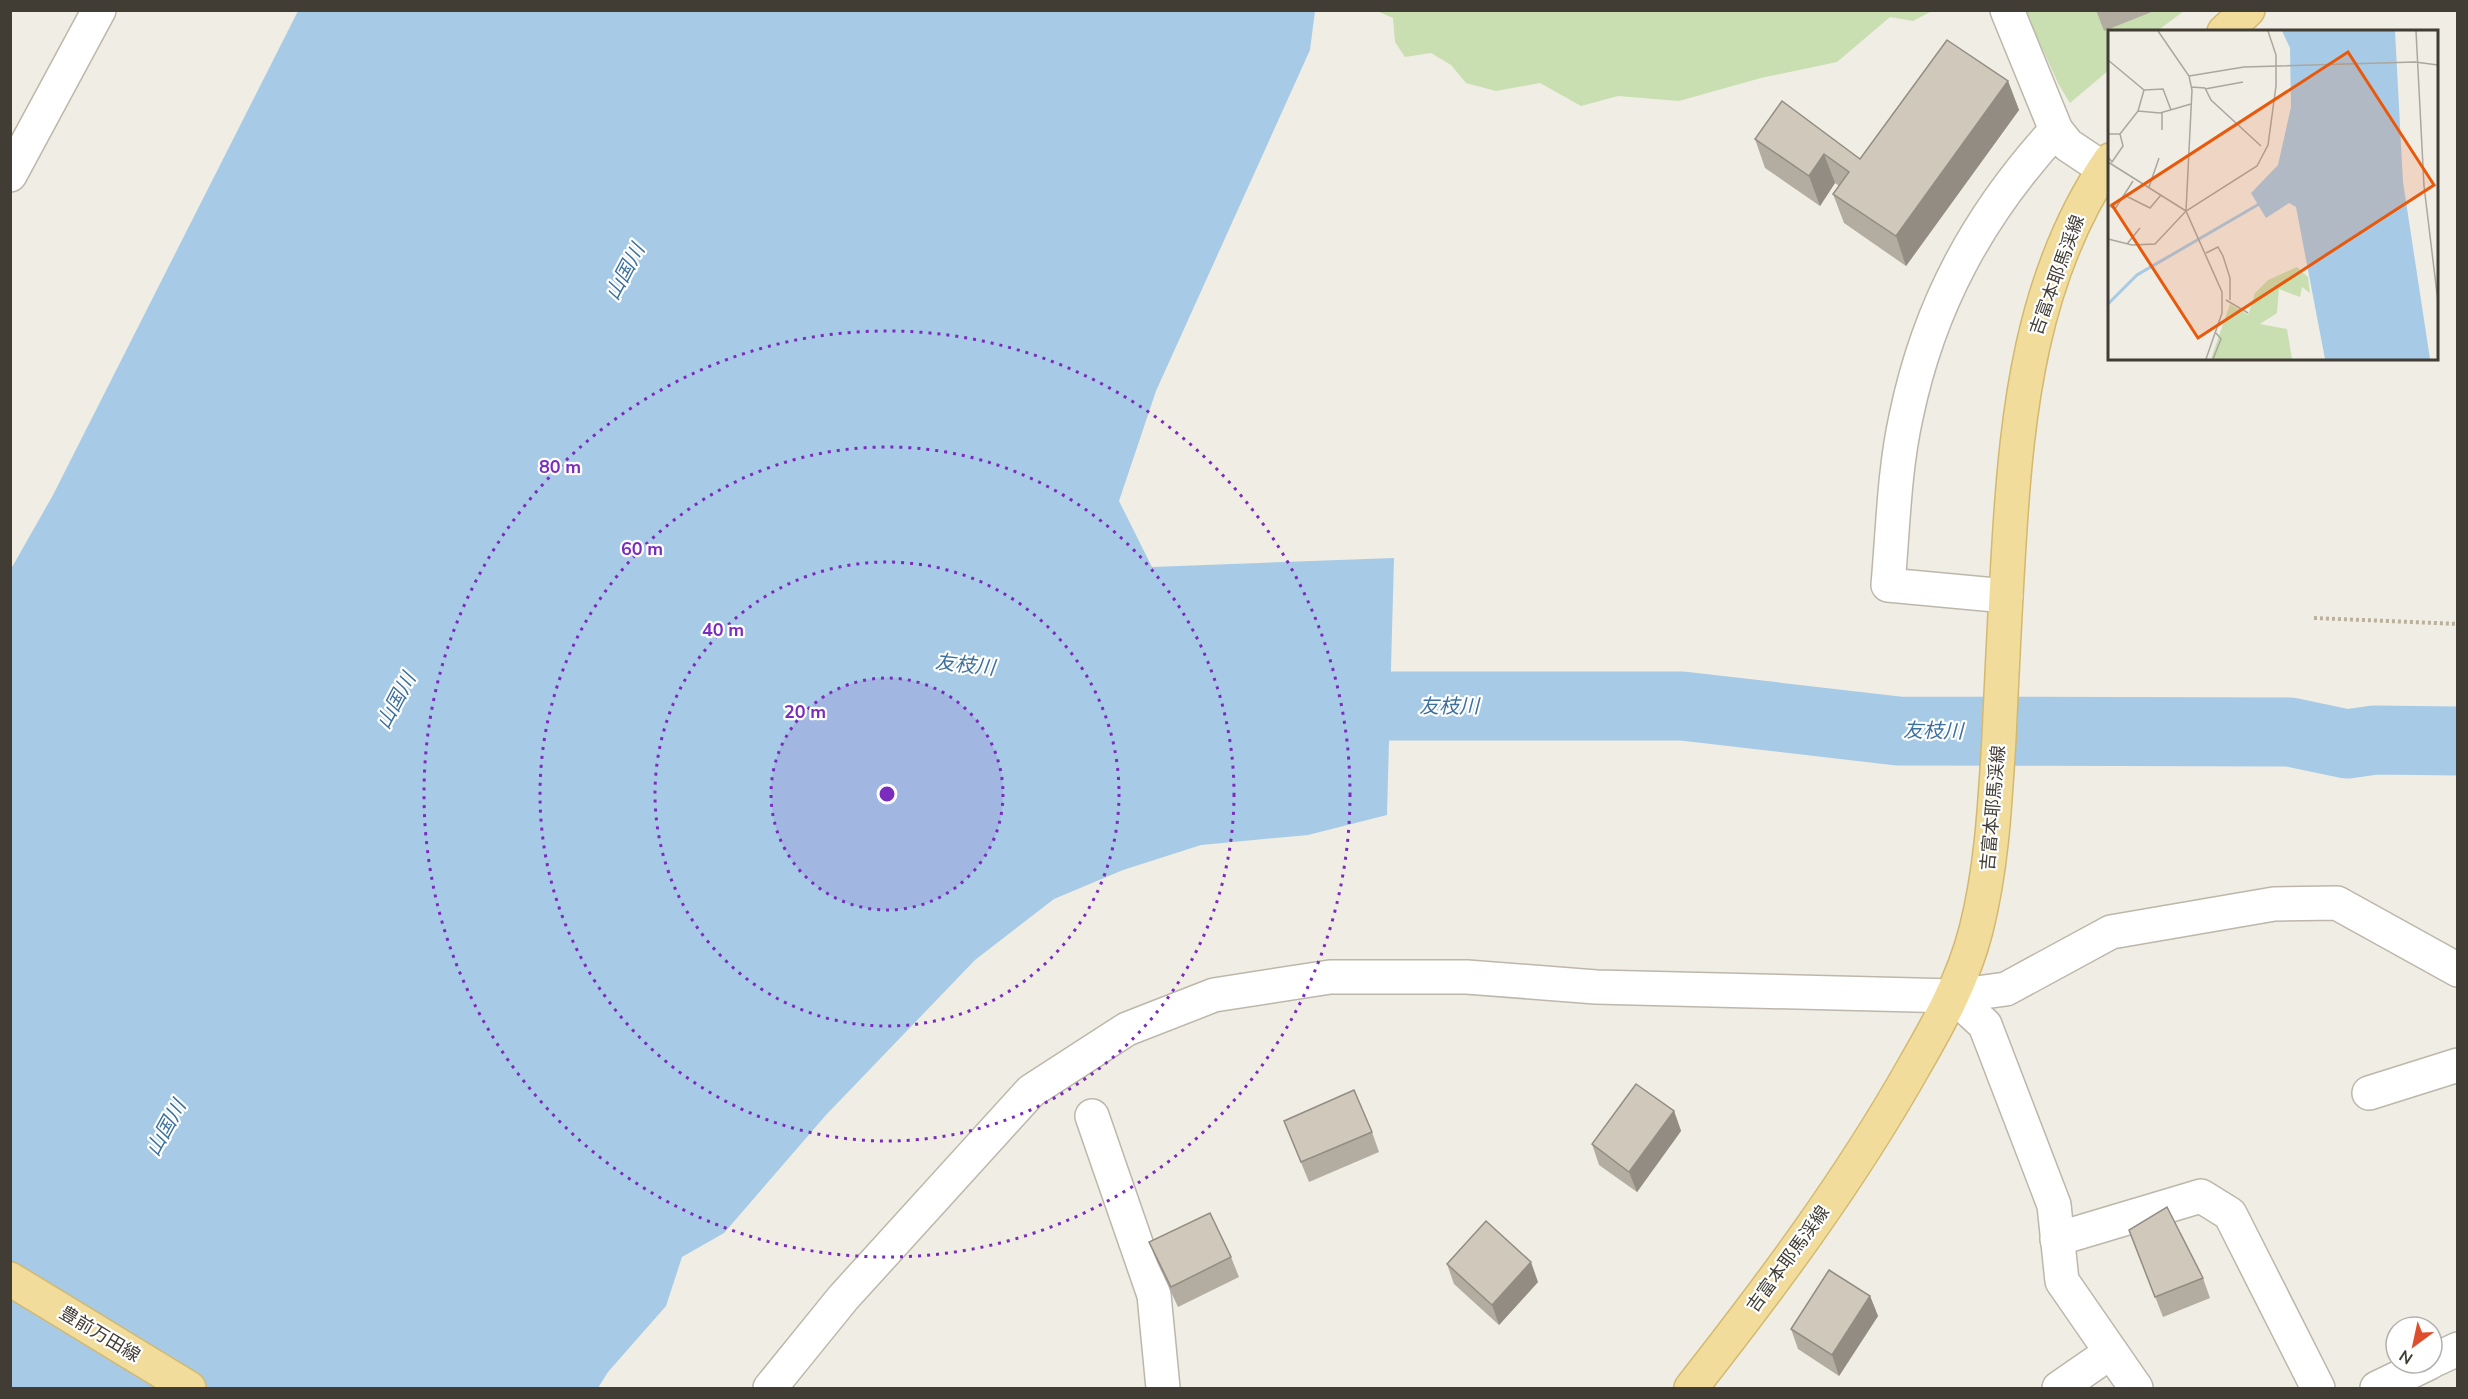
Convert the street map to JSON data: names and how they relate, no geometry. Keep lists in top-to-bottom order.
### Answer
{
  "streets": {
    "main road": ["吉富本耶馬渓線", "豊前万田線"]
  },
  "water": ["山国川", "友枝川"],
  "north": "bottom left",
  "rings": [
    "80 m",
    "60 m",
    "40 m",
    "20 m"
  ]
}
